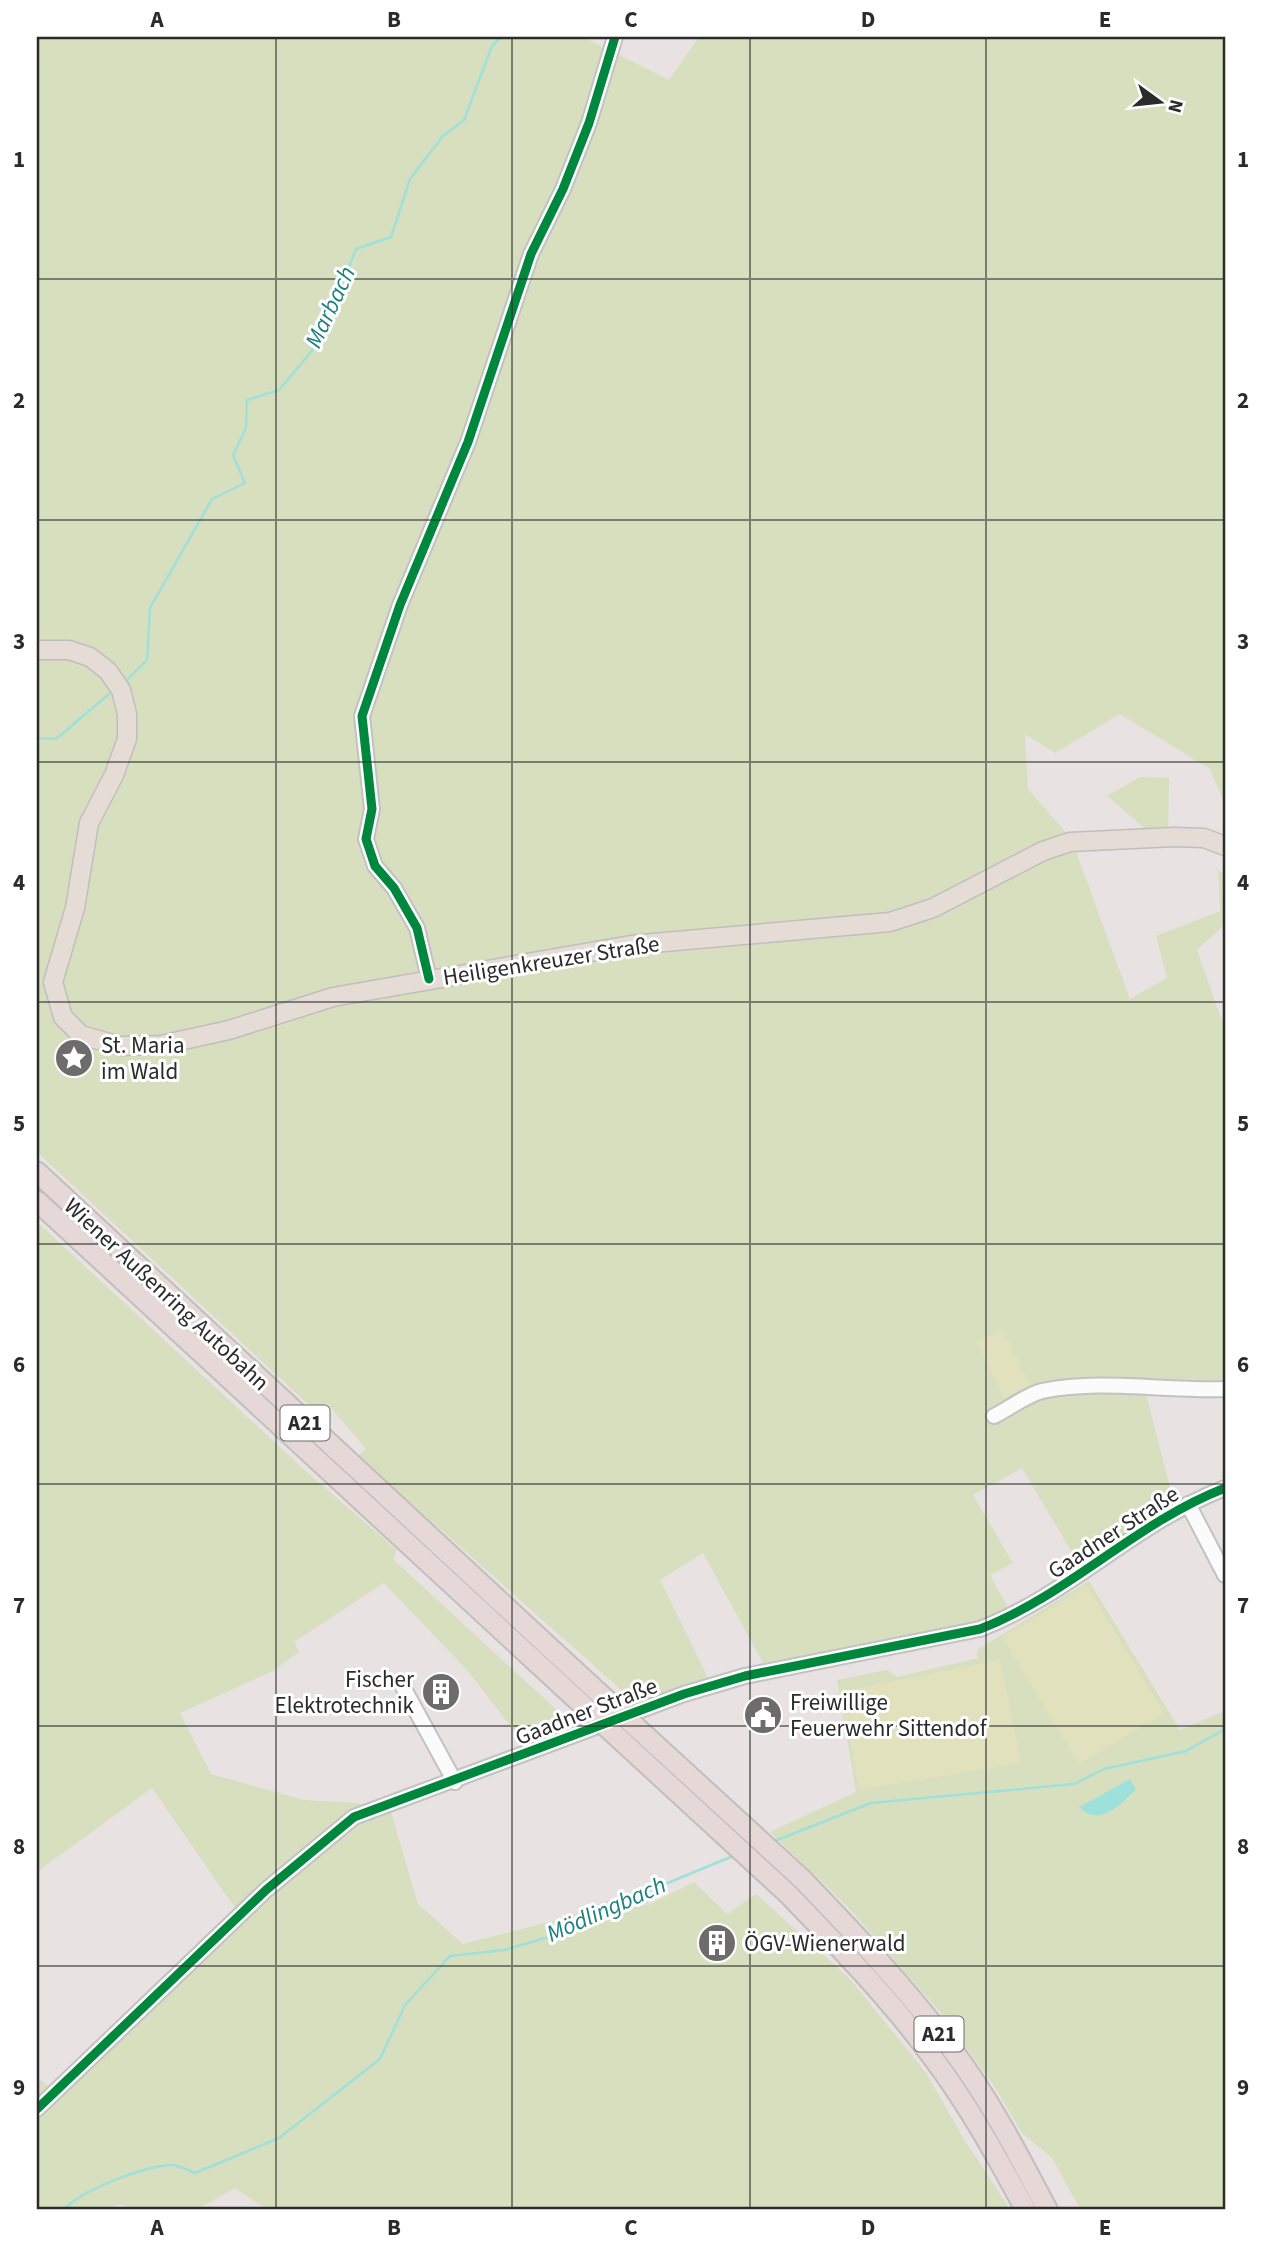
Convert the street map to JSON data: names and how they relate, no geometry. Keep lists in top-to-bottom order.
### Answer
{
  "streets": {
    "highway": ["Wiener Außenring Autobahn", "A21"],
    "main road": ["Heiligenkreuzer Straße"],
    "street": ["Gaadner Straße"]
  },
  "crossings": [
    ["Wiener Außenring Autobahn", "A21"]
  ],
  "water": ["Marbach", "Mödlingbach"],
  "places": {
    "place": ["St. Maria im Wald"],
    "building": ["Fischer Elektrotechnik", "ÖGV-Wienerwald"],
    "public building": ["Freiwillige Feuerwehr Sittendof"]
  },
  "north": "right",
  "grid": {
    "columns": [
      "A",
      "B",
      "C",
      "D",
      "E"
    ],
    "rows": [
      "1",
      "2",
      "3",
      "4",
      "5",
      "6",
      "7",
      "8",
      "9"
    ]
  }
}
